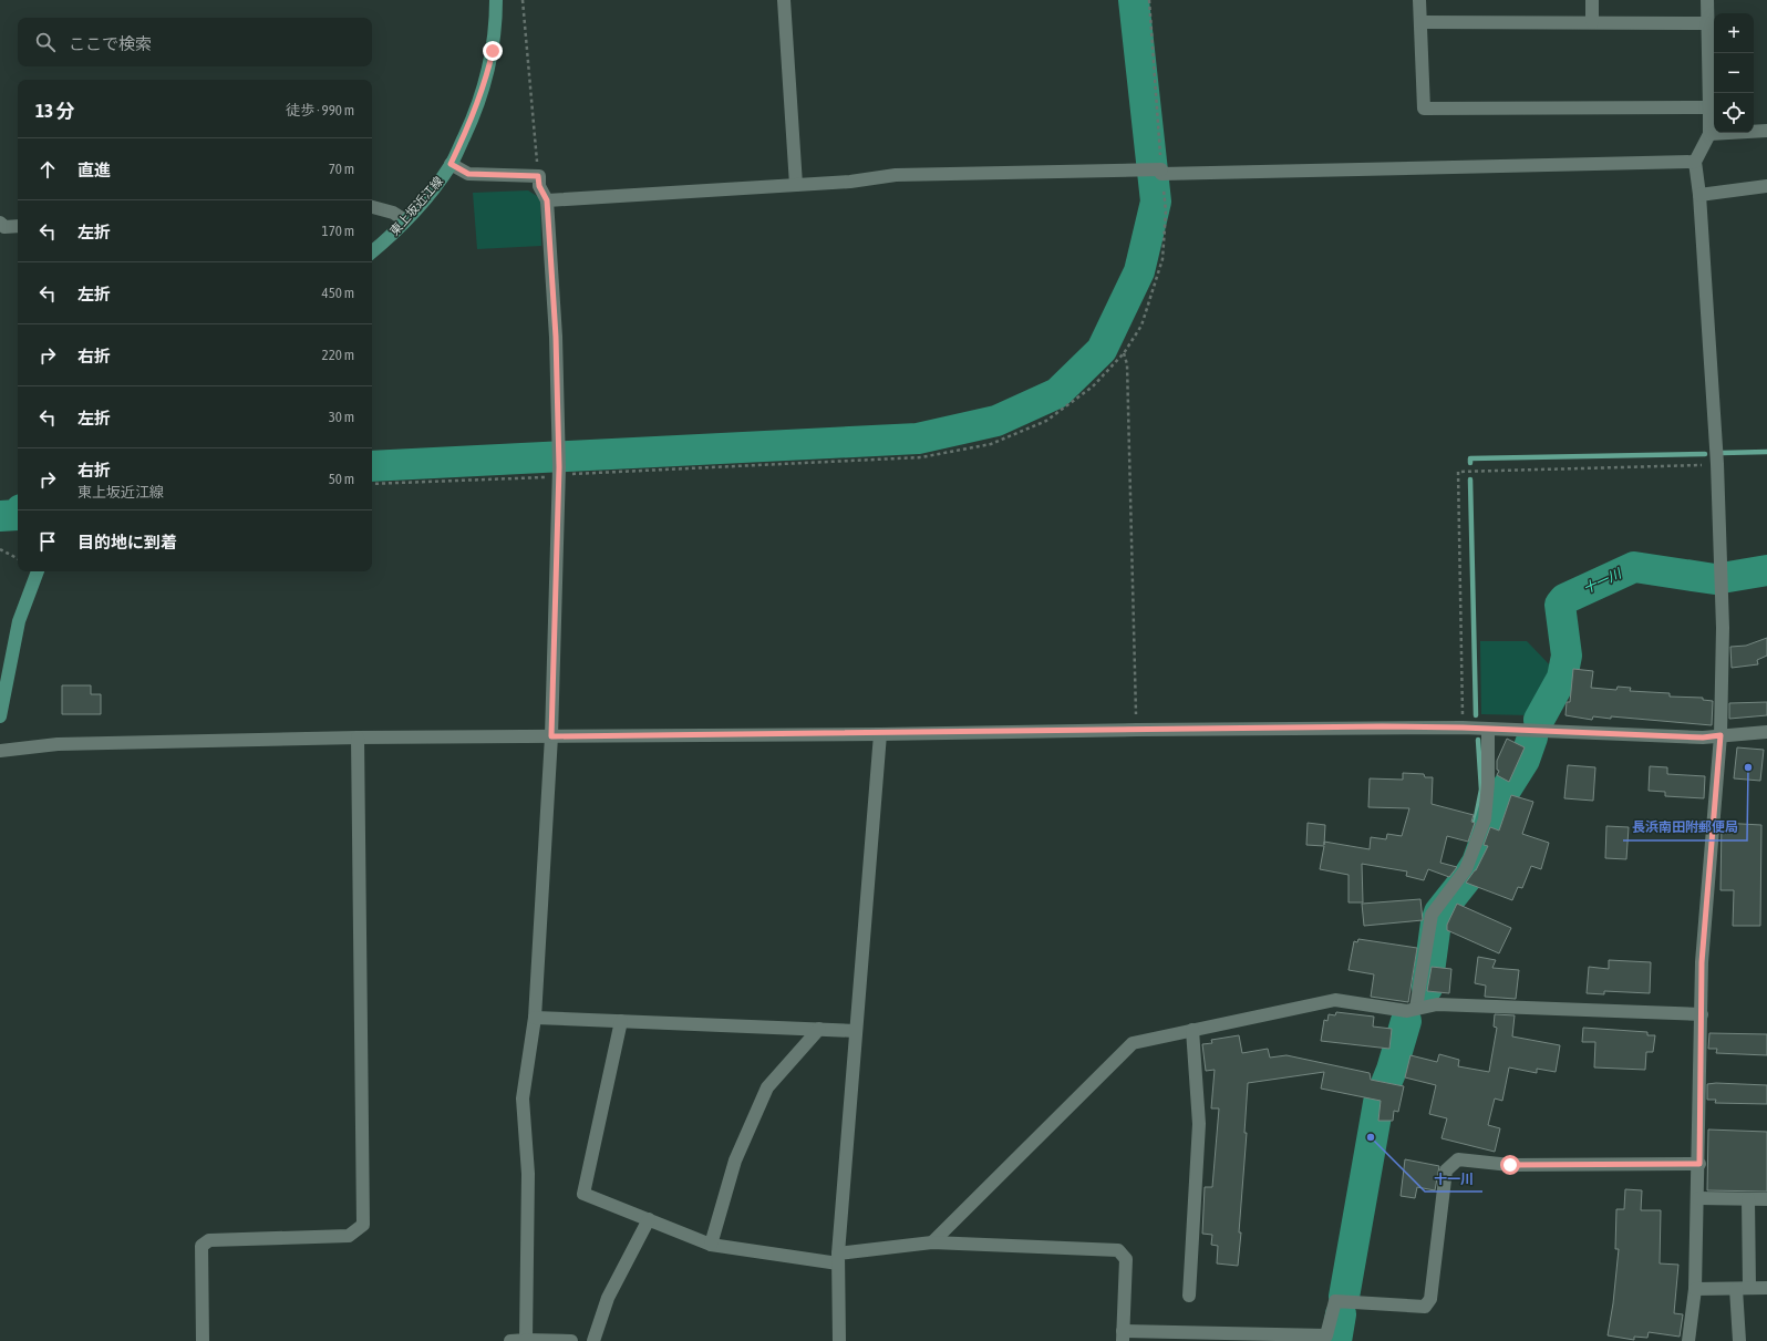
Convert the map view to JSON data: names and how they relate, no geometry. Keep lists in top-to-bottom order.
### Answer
{
  "streets": {
    "main road": ["東上坂近江線"]
  },
  "water": ["十一川"],
  "places": ["長浜南田附郵便局", "十一川"],
  "page": {
    "map_buttons": ["+", "−"],
    "search": "ここで検索",
    "heading": ["13 分", "徒歩 · 990 m"],
    "list": [
      ["直進", "70 m"],
      ["左折", "170 m"],
      ["左折", "450 m"],
      ["右折", "220 m"],
      ["左折", "30 m"],
      ["右折", "東上坂近江線", "50 m"],
      "目的地に到着"
    ]
  }
}
